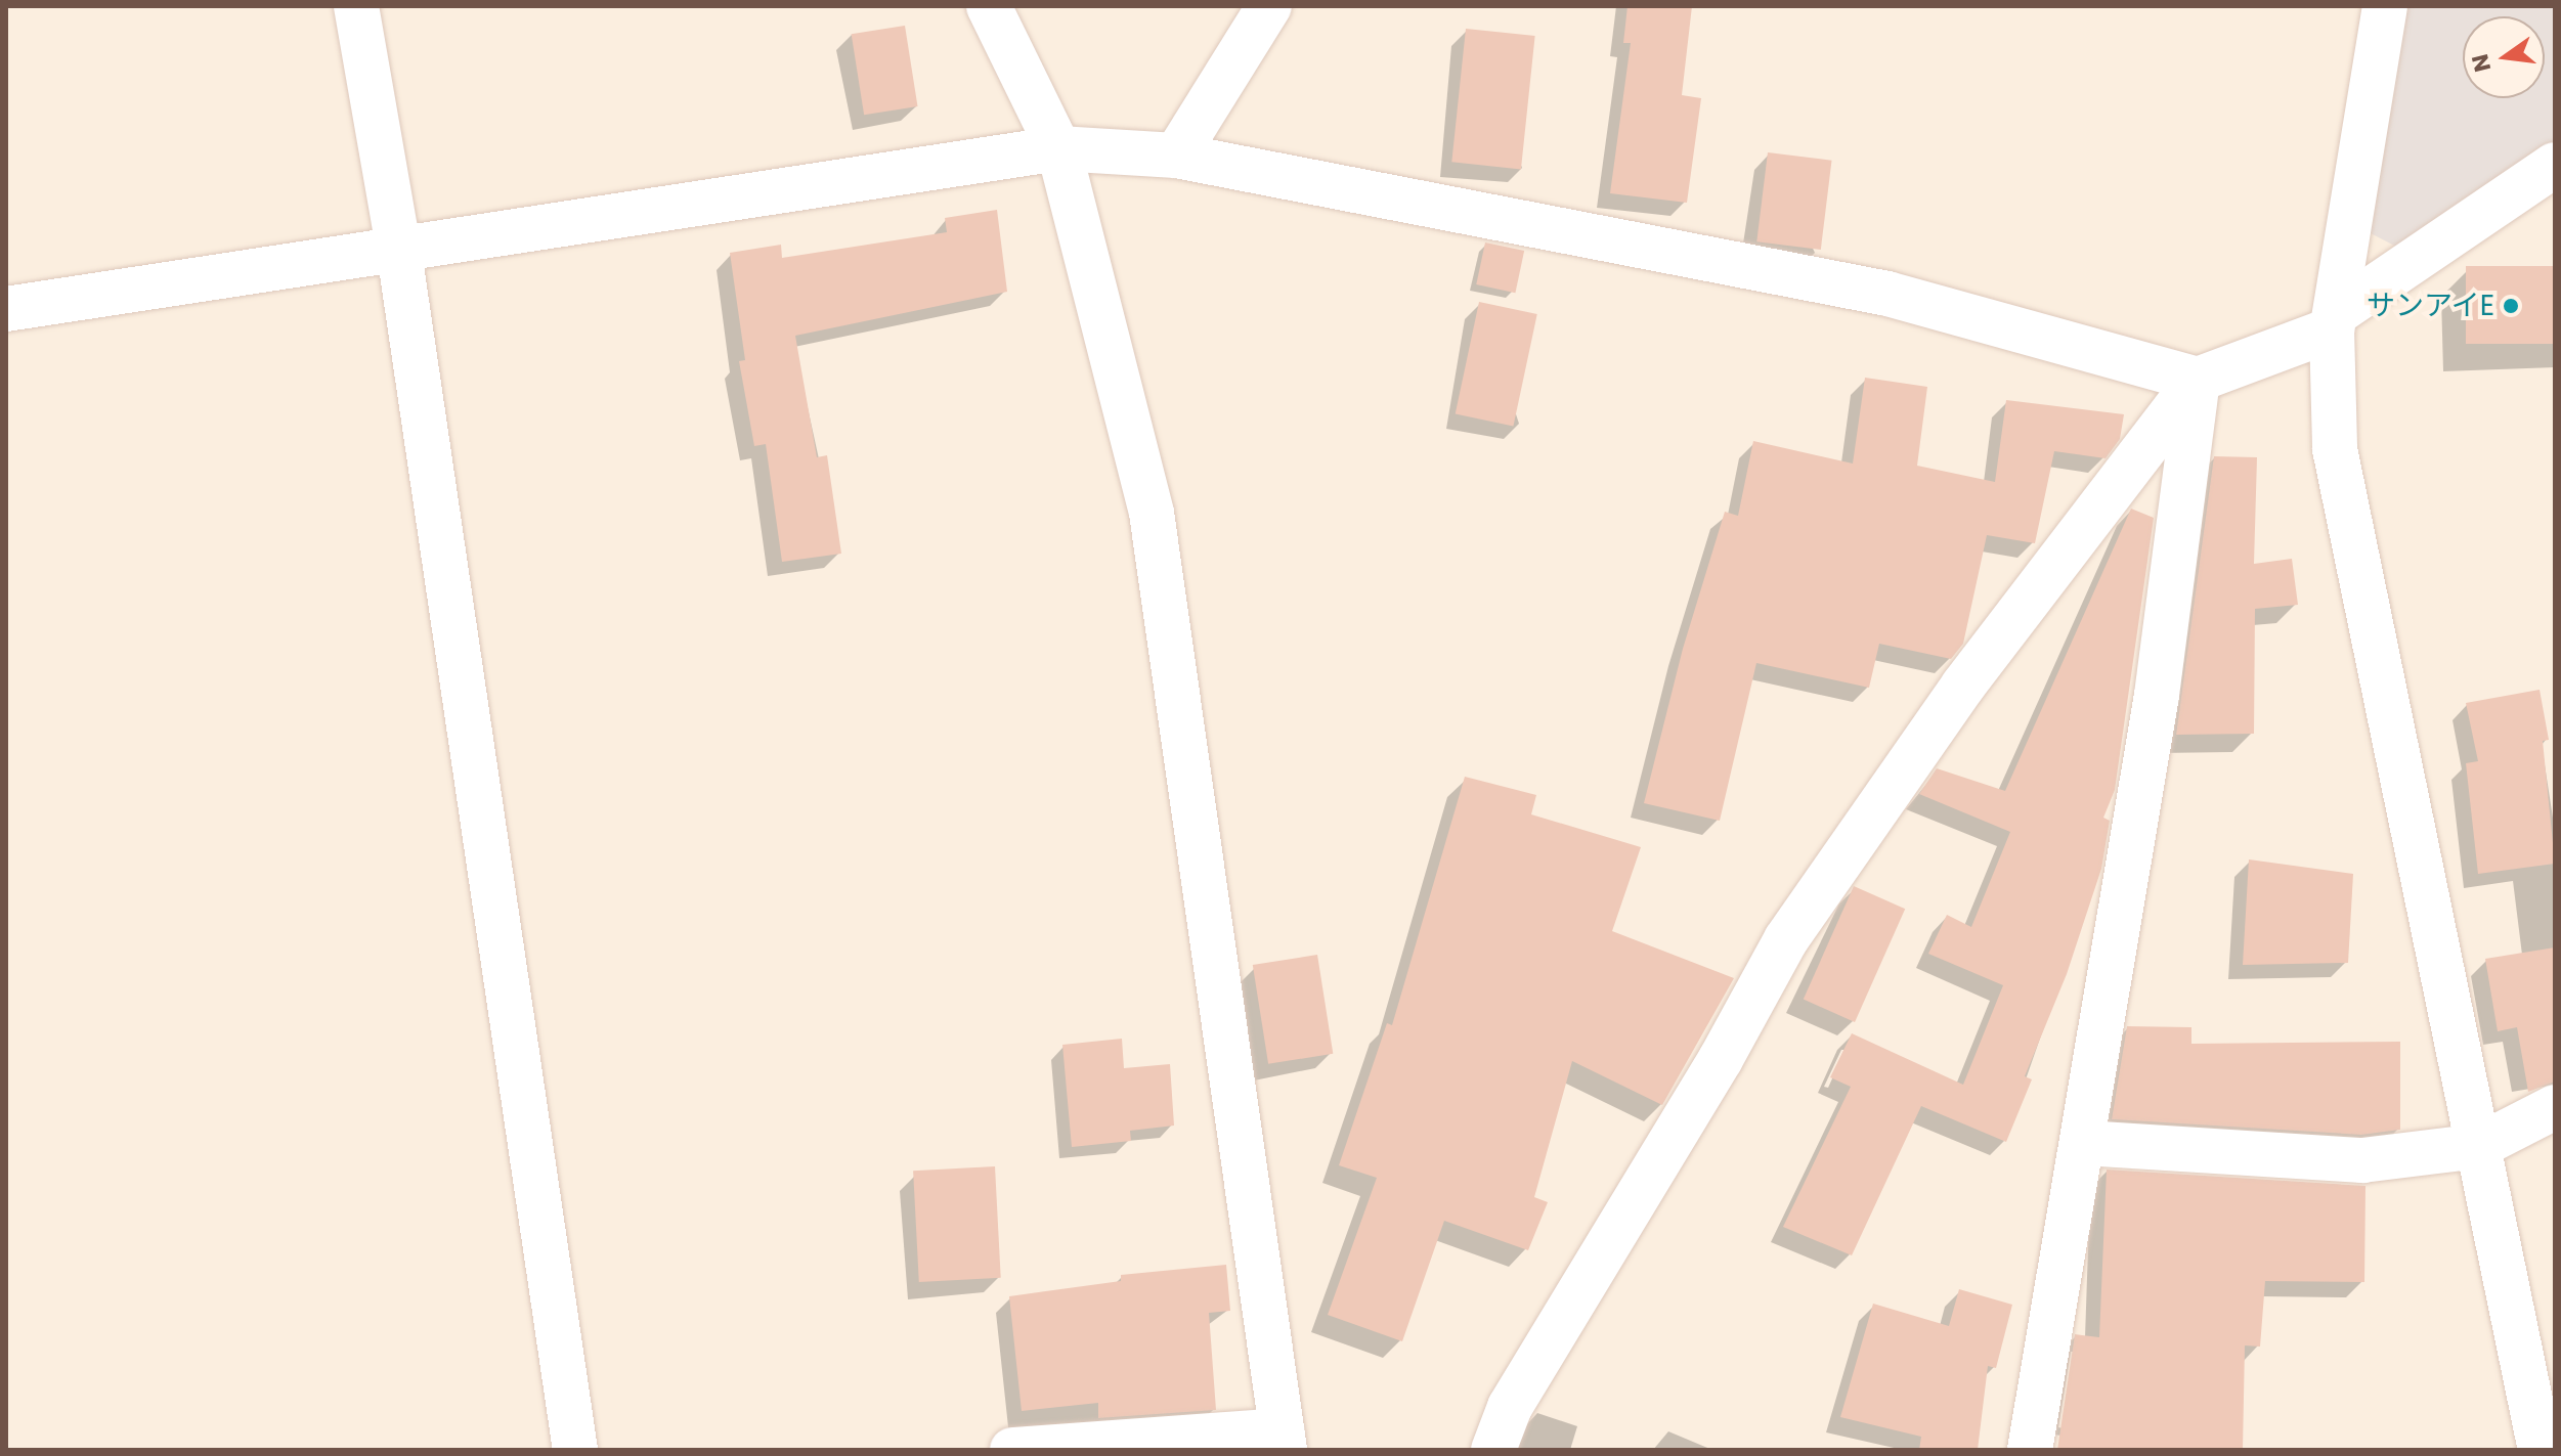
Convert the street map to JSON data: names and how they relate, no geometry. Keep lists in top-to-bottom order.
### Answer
{
  "places": ["サンアイE"],
  "north": "left"
}
